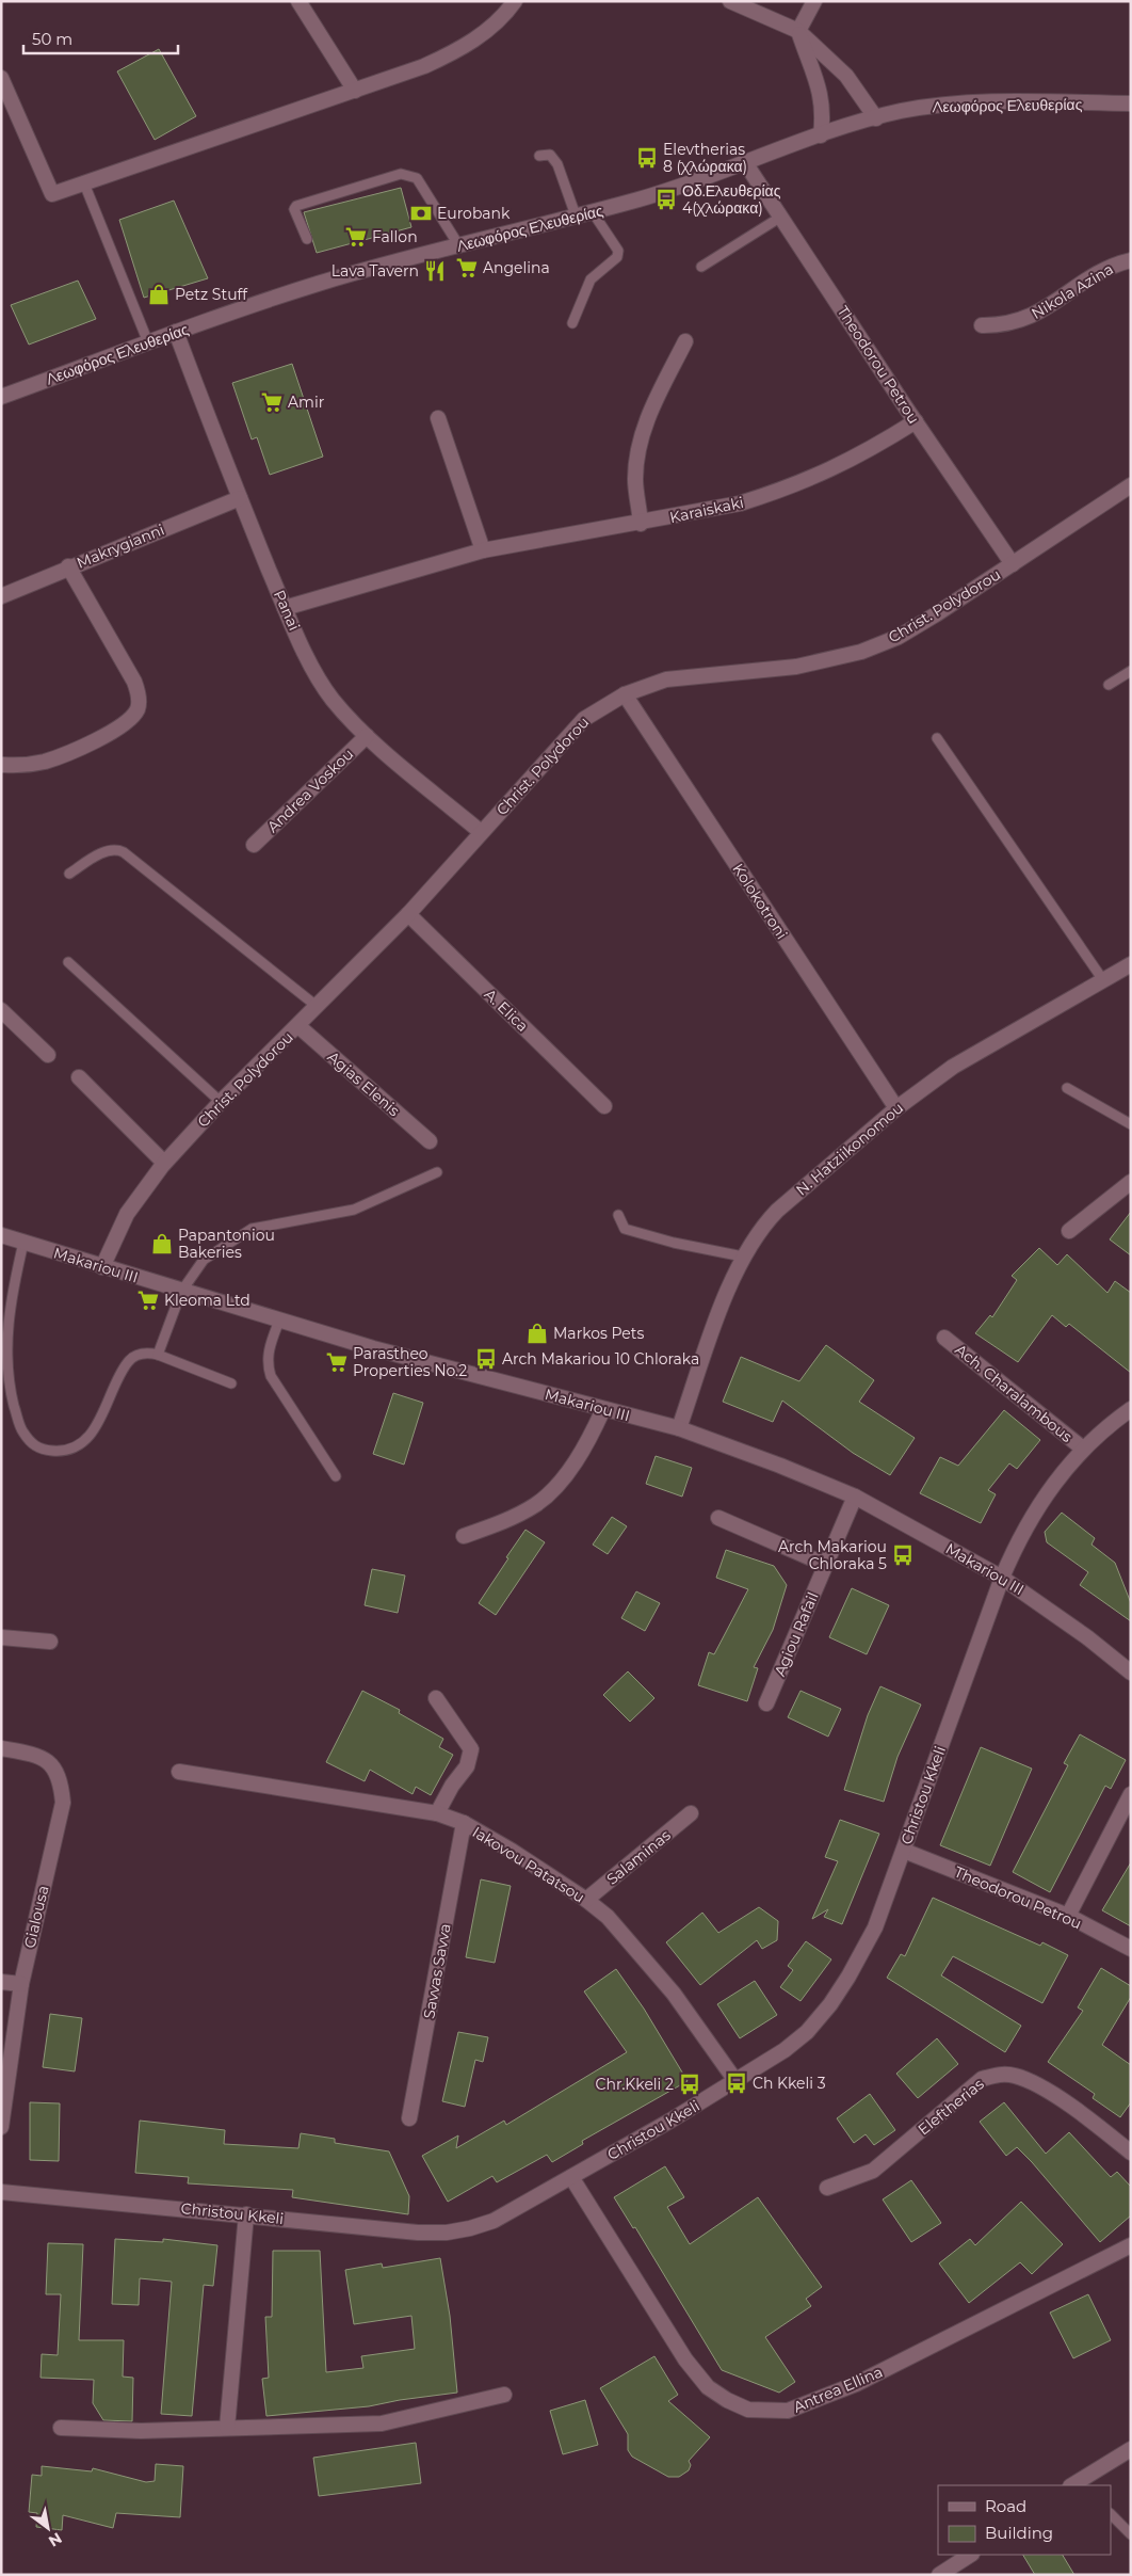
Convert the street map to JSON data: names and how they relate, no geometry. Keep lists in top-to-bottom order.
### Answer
{
  "streets": {
    "street": [
      "Λεωφόρος Ελευθερίας",
      "Nikola Azina",
      "Theodorou Petrou",
      "Karaiskaki",
      "Makrygianni",
      "Christ. Polydorou",
      "Panai",
      "Andrea Voskou",
      "Kolokotroni",
      "A. Elica",
      "Agias Elenis",
      "N. Hatziikonomou",
      "Makariou III",
      "Ach. Charalambous",
      "Agiou Rafail",
      "Christou Kkeli",
      "Salaminas",
      "Iakovou Patatsou",
      "Gialousa",
      "Savvas Savva",
      "Eleftherias",
      "Antrea Ellina"
    ]
  },
  "crossings": [
    ["Λεωφόρος Ελευθερίας", "Theodorou Petrou"],
    ["Λεωφόρος Ελευθερίας", "Panai"],
    ["Theodorou Petrou", "Karaiskaki"],
    ["Theodorou Petrou", "Christ. Polydorou"],
    ["Theodorou Petrou", "Christou Kkeli"],
    ["Karaiskaki", "Panai"],
    ["Makrygianni", "Panai"],
    ["Christ. Polydorou", "Panai"],
    ["Christ. Polydorou", "Kolokotroni"],
    ["Christ. Polydorou", "A. Elica"],
    ["Christ. Polydorou", "Agias Elenis"],
    ["Christ. Polydorou", "Makariou III"],
    ["Panai", "Andrea Voskou"],
    ["Kolokotroni", "N. Hatziikonomou"],
    ["N. Hatziikonomou", "Makariou III"],
    ["Makariou III", "Agiou Rafail"],
    ["Makariou III", "Christou Kkeli"],
    ["Ach. Charalambous", "Christou Kkeli"],
    ["Christou Kkeli", "Iakovou Patatsou"],
    ["Christou Kkeli", "Antrea Ellina"],
    ["Salaminas", "Iakovou Patatsou"],
    ["Iakovou Patatsou", "Savvas Savva"]
  ],
  "places": {
    "bus stop": [
      "Elevtherias 8 (Χλώρακα)",
      "Οδ.Ελευθερίας 4(Χλώρακα)",
      "Arch Makariou 10 Chloraka",
      "Arch Makariou Chloraka 5",
      "Ch Kkeli 3",
      "Chr.Kkeli 2"
    ],
    "bank": ["Eurobank"],
    "supermarket": [
      "Fallon",
      "Angelina",
      "Amir",
      "Kleoma Ltd",
      "Parastheo Properties No.2"
    ],
    "restaurant": ["Lava Tavern"],
    "shop": ["Petz Stuff", "Papantoniou Bakeries", "Markos Pets"]
  },
  "legend": ["Road", "Building"],
  "scale_bar": "50 m",
  "north": "bottom right"
}
